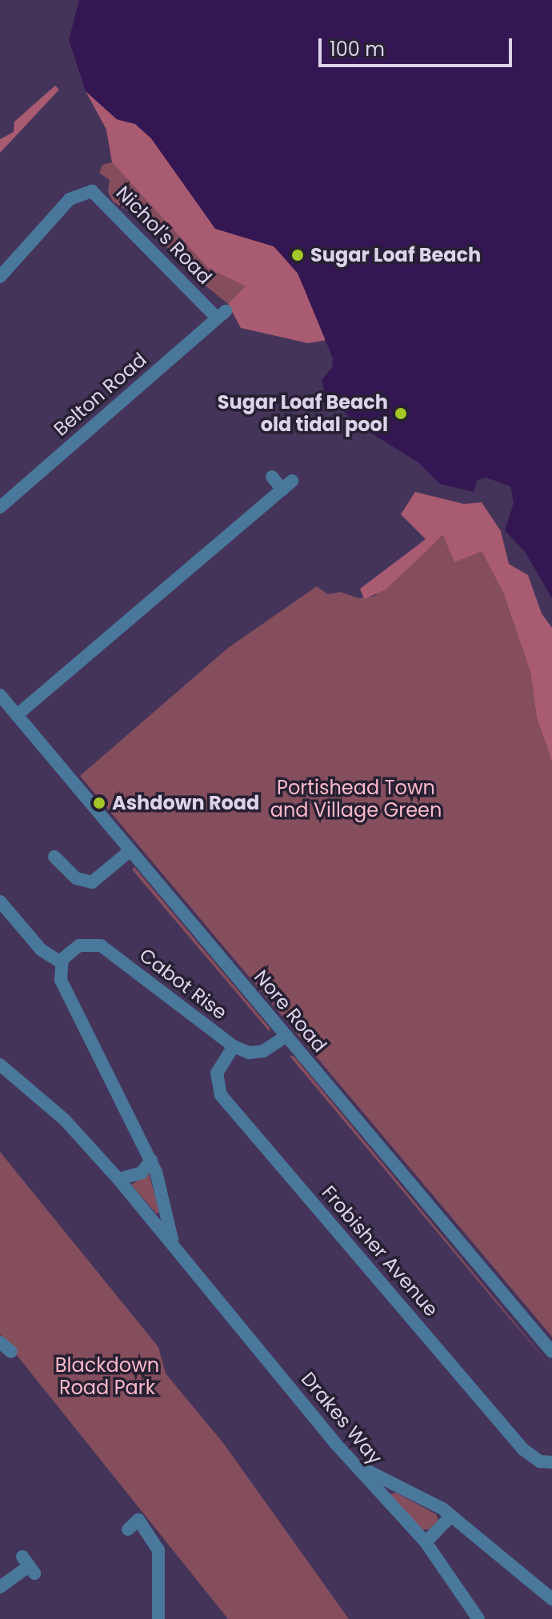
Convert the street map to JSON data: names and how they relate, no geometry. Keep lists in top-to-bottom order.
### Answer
{
  "streets": {
    "street": [
      "Nichol's Road",
      "Belton Road",
      "Cabot Rise",
      "Nore Road",
      "Frobisher Avenue",
      "Drakes Way"
    ]
  },
  "crossings": [
    ["Nichol's Road", "Belton Road"],
    ["Cabot Rise", "Nore Road"],
    ["Cabot Rise", "Frobisher Avenue"]
  ],
  "parks": ["Portishead Town and Village Green", "Blackdown Road Park"],
  "places": ["Sugar Loaf Beach", "Sugar Loaf Beach old tidal pool", "Ashdown Road"],
  "scale_bar": "100 m"
}
